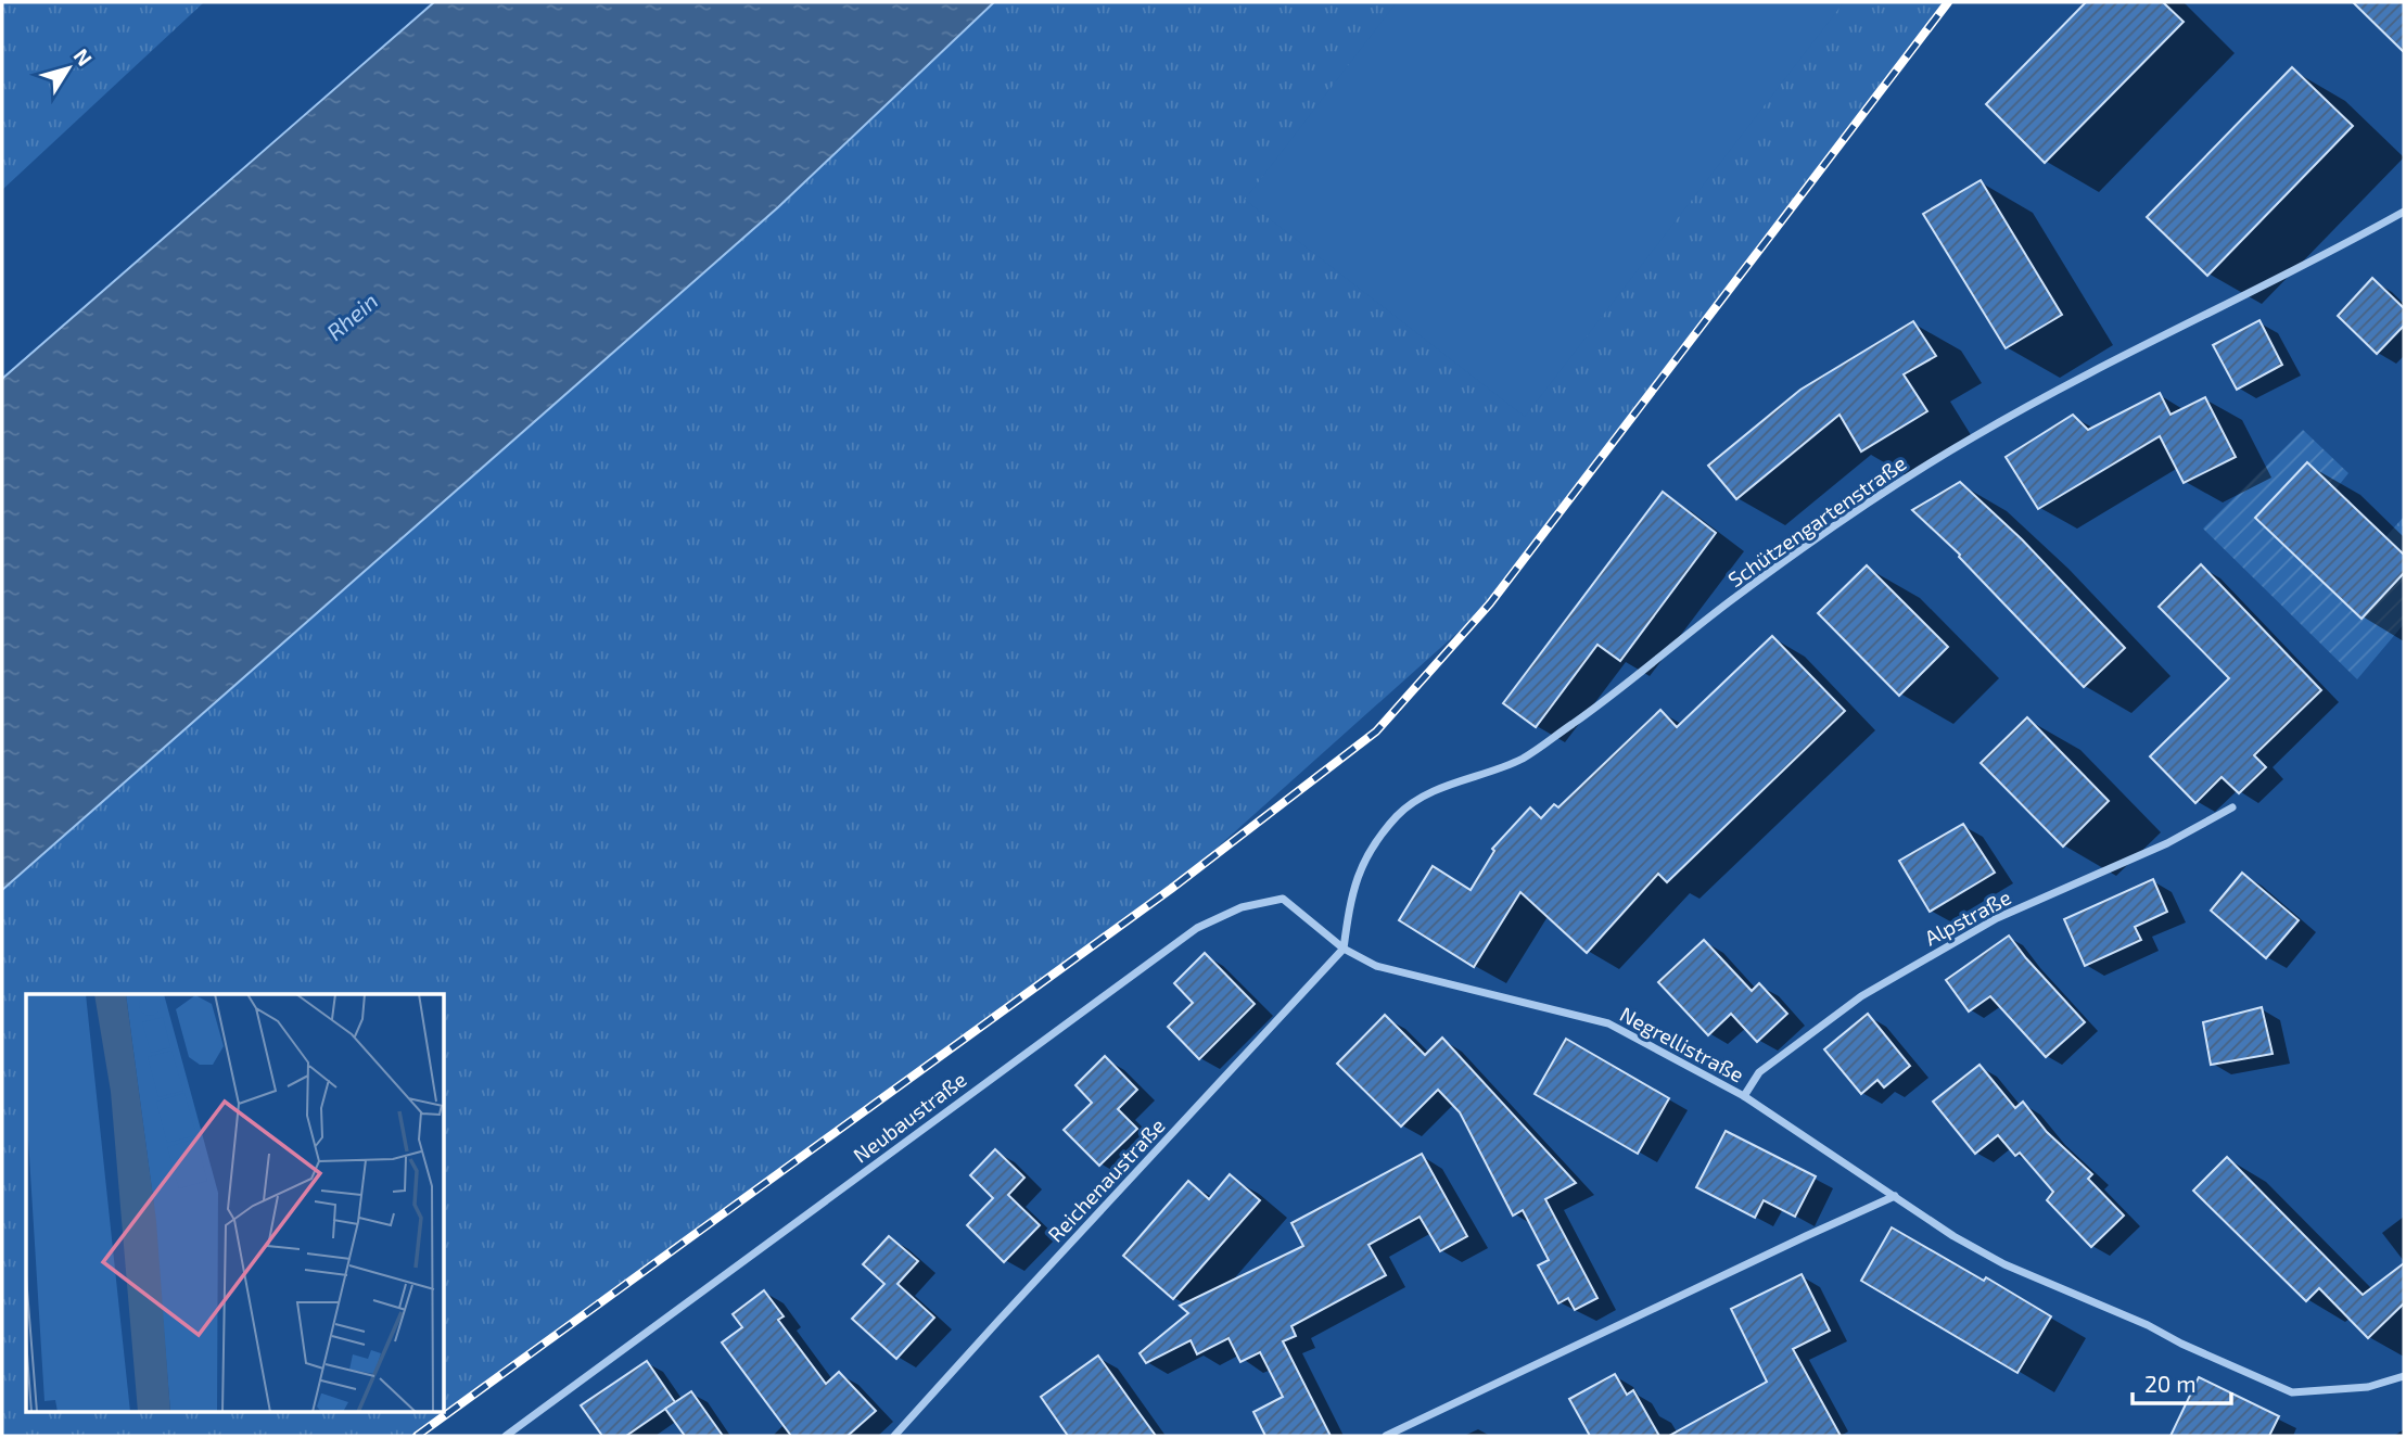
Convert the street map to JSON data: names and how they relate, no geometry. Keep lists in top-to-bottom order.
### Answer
{
  "streets": {
    "street": [
      "Schützengartenstraße",
      "Alpstraße",
      "Negrellistraße",
      "Neubaustraße",
      "Reichenaustraße"
    ]
  },
  "crossings": [
    ["Schützengartenstraße", "Negrellistraße"],
    ["Schützengartenstraße", "Neubaustraße"],
    ["Schützengartenstraße", "Reichenaustraße"],
    ["Alpstraße", "Negrellistraße"],
    ["Negrellistraße", "Neubaustraße"],
    ["Negrellistraße", "Reichenaustraße"],
    ["Neubaustraße", "Reichenaustraße"]
  ],
  "water": ["Rhein"],
  "scale_bar": "20 m",
  "north": "top right"
}
